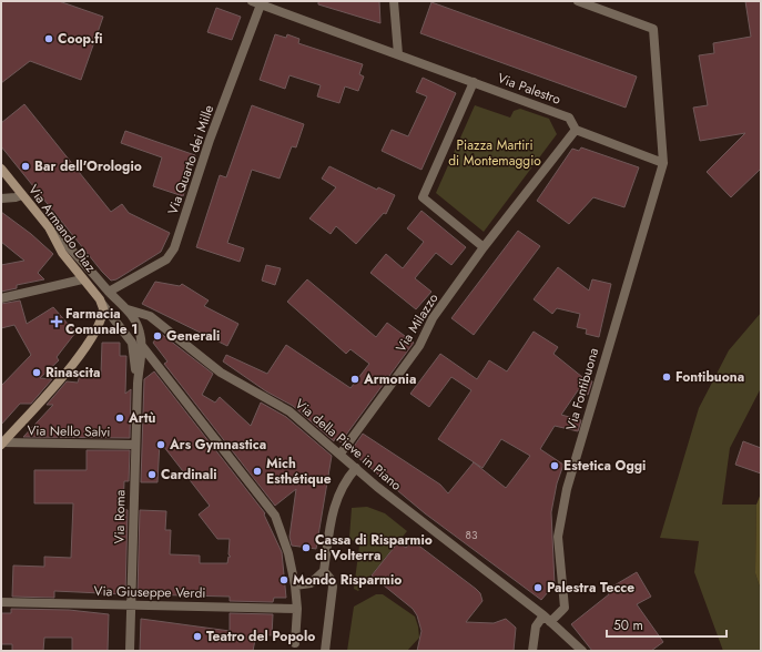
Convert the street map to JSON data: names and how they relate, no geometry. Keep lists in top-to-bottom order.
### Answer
{
  "streets": {
    "main road": ["Via Armando Diaz"],
    "street": [
      "Via Palestro",
      "Via Quarto dei Mille",
      "Via Milazzo",
      "Via Fontibuona",
      "Via Nello Salvi",
      "Via della Pieve in Piano",
      "Via Roma",
      "Via Giuseppe Verdi"
    ]
  },
  "crossings": [
    ["Via Palestro", "Via Quarto dei Mille"],
    ["Via Palestro", "Via Fontibuona"],
    ["Via Quarto dei Mille", "Via Roma"],
    ["Via Armando Diaz", "Via Roma"],
    ["Via Milazzo", "Via della Pieve in Piano"],
    ["Via Fontibuona", "Via della Pieve in Piano"],
    ["Via Nello Salvi", "Via Roma"],
    ["Via della Pieve in Piano", "Via Roma"],
    ["Via Roma", "Via Giuseppe Verdi"]
  ],
  "parks": ["Piazza Martiri di Montemaggio"],
  "places": {
    "other": [
      "Coop.fi",
      "Bar dell'Orologio",
      "Generali",
      "Rinascita",
      "Fontibuona",
      "Armonia",
      "Artù",
      "Ars Gymnastica",
      "Estetica Oggi",
      "Mich Esthétique",
      "Cardinali",
      "Cassa di Risparmio di Volterra",
      "Mondo Risparmio",
      "Palestra Tecce",
      "Teatro del Popolo"
    ],
    "health": ["Farmacia Comunale 1"]
  },
  "house_numbers": ["83"],
  "scale_bar": "50 m"
}
